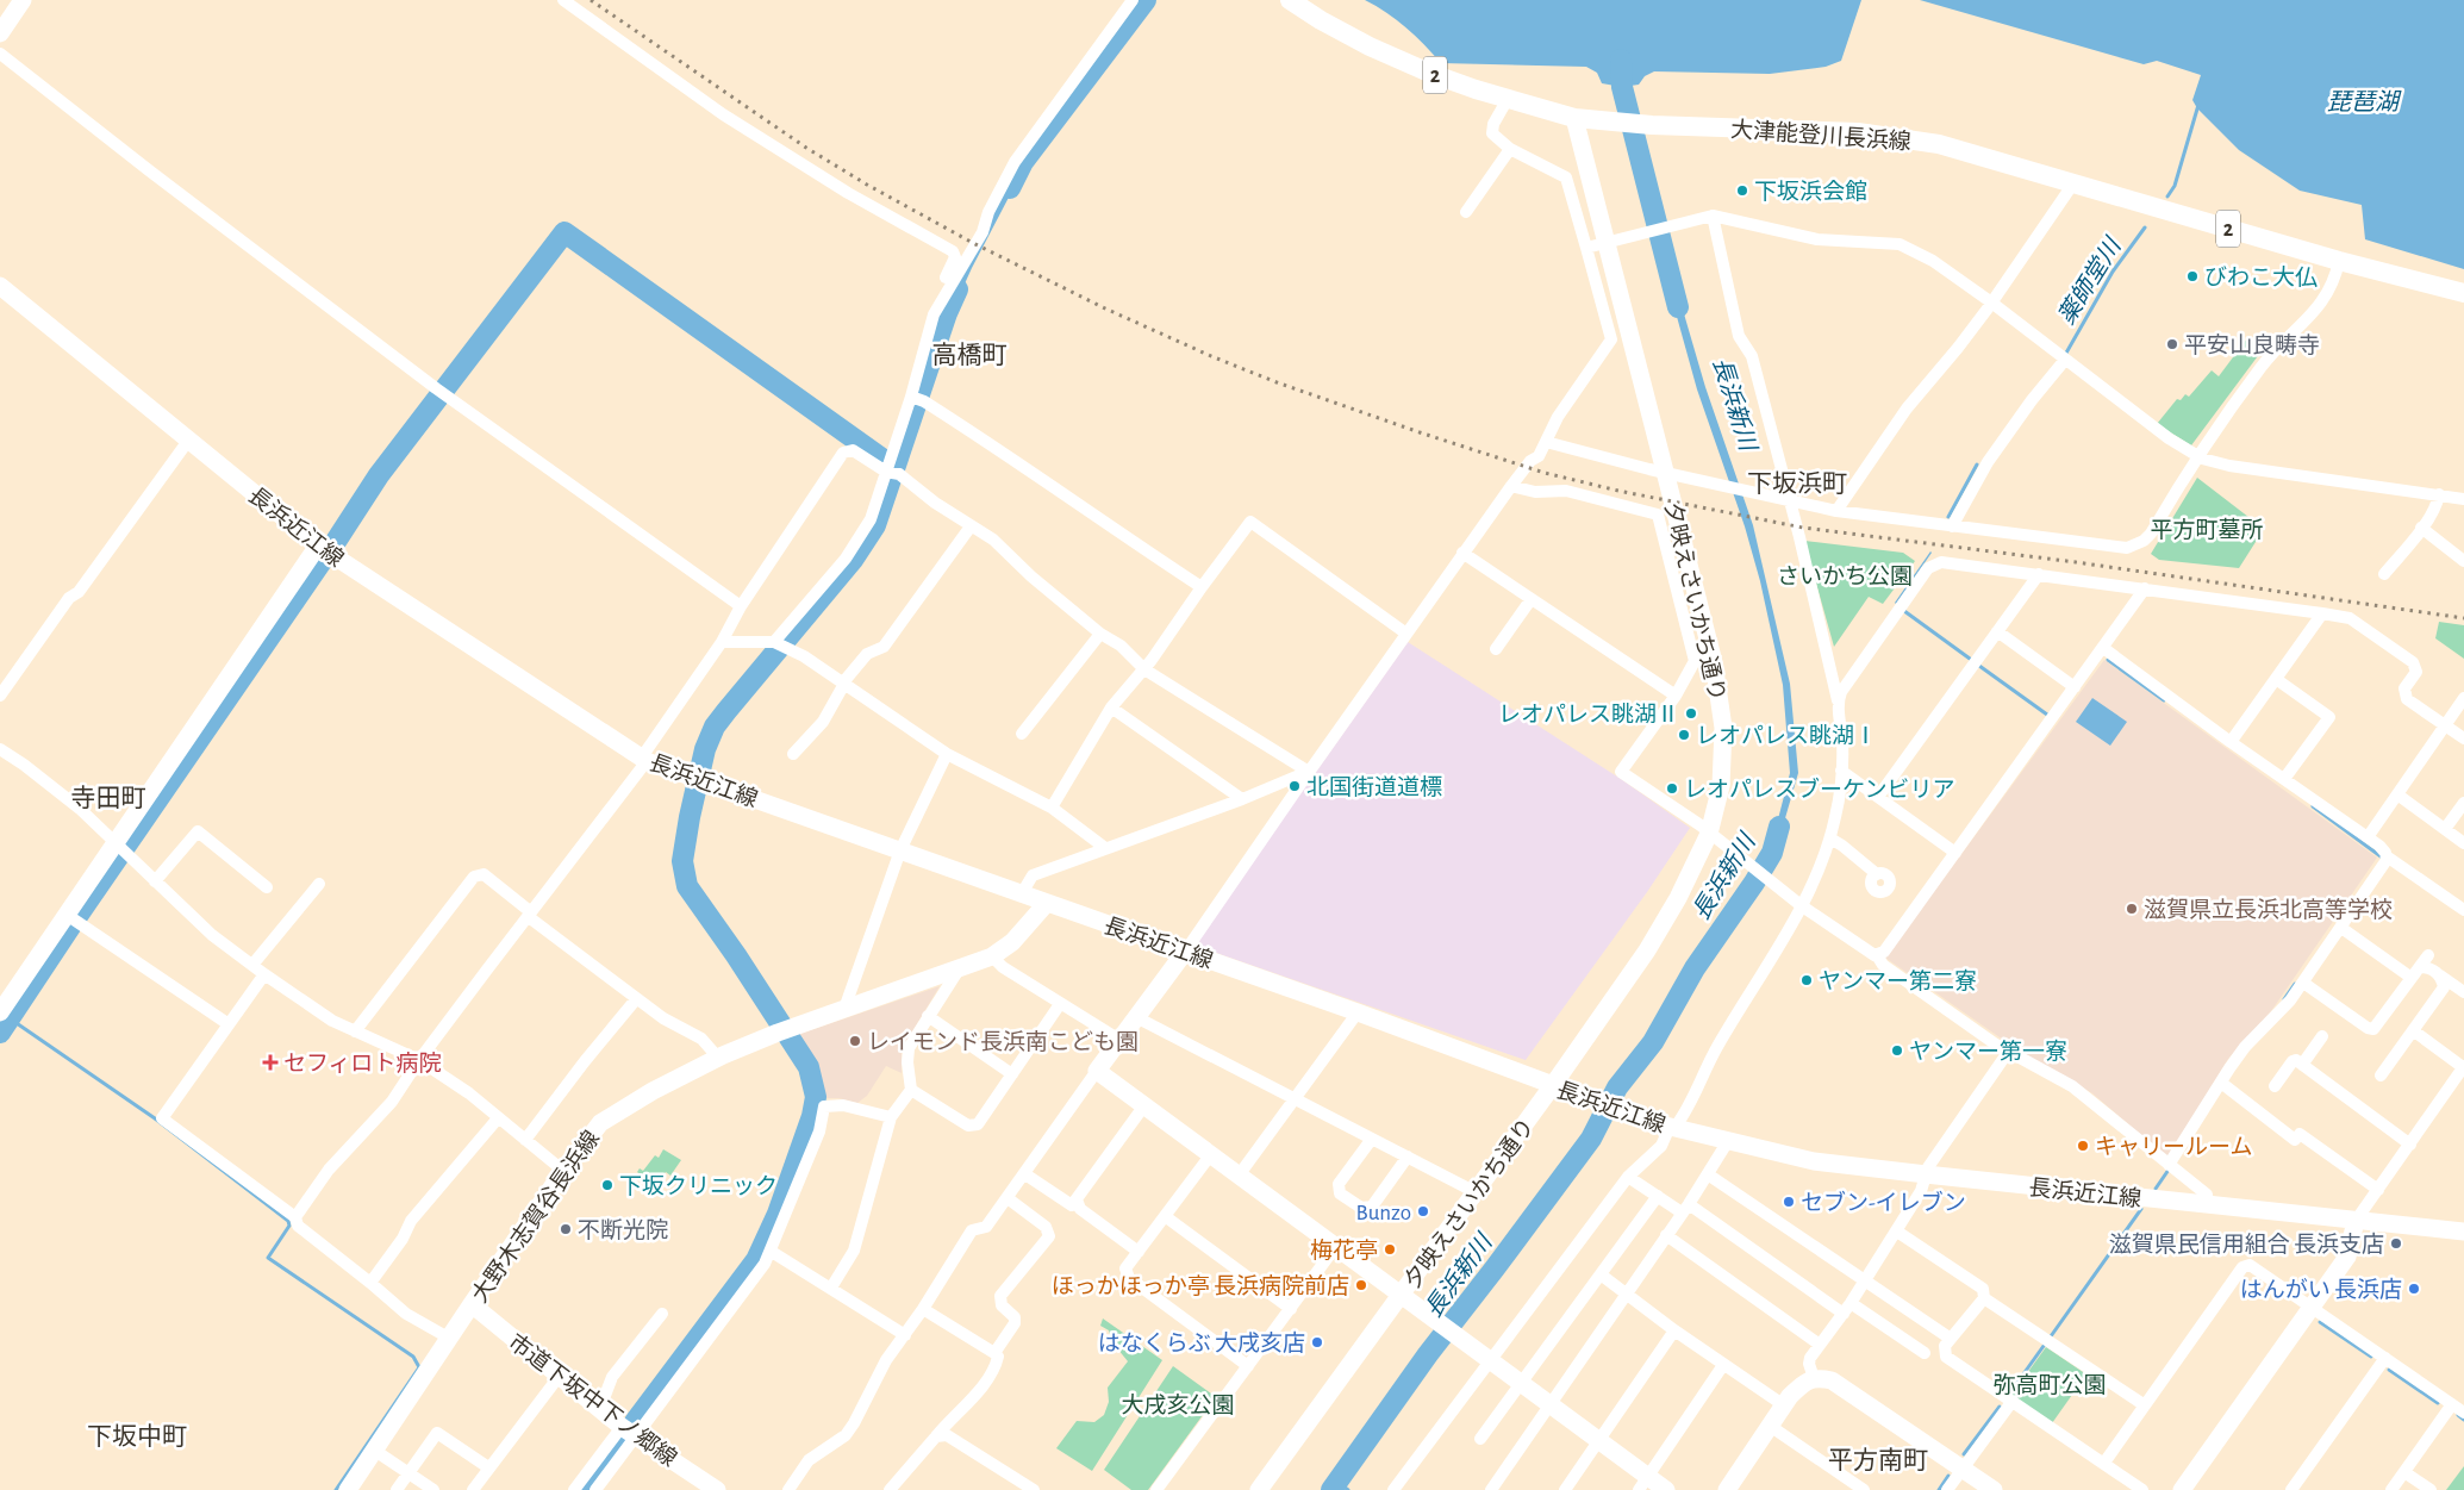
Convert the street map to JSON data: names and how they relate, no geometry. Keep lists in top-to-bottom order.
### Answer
{
  "streets": {
    "main road": ["2", "大津能登川長浜線"],
    "street": [
      "長浜近江線",
      "夕映えさいかち通り",
      "大野木志賀谷長浜線",
      "市道下坂中下ノ郷線"
    ]
  },
  "crossings": [
    ["大津能登川長浜線", "夕映えさいかち通り"],
    ["長浜近江線", "夕映えさいかち通り"],
    ["長浜近江線", "大野木志賀谷長浜線"],
    ["大野木志賀谷長浜線", "市道下坂中下ノ郷線"]
  ],
  "districts": [
    "高橋町",
    "下坂浜町",
    "寺田町",
    "下坂中町",
    "平方南町"
  ],
  "water": ["琵琶湖", "薬師堂川", "長浜新川"],
  "parks": [
    "平方町墓所",
    "さいかち公園",
    "弥高町公園",
    "大戌亥公園"
  ],
  "places": {
    "other": [
      "下坂浜会館",
      "びわこ大仏",
      "平安山良畴寺",
      "レオパレス眺湖Ⅱ",
      "レオパレス眺湖Ⅰ",
      "北国街道道標",
      "レオパレスブーケンビリア",
      "滋賀県立長浜北高等学校",
      "ヤンマー第二寮",
      "レイモンド長浜南こども園",
      "ヤンマー第一寮",
      "キャリールーム",
      "下坂クリニック",
      "セブン-イレブン",
      "Bunzo",
      "不断光院",
      "滋賀県民信用組合 長浜支店",
      "梅花亭",
      "ほっかほっか亭 長浜病院前店",
      "はんがい 長浜店",
      "はなくらぶ 大戌亥店"
    ],
    "health": ["セフィロト病院"]
  }
}
